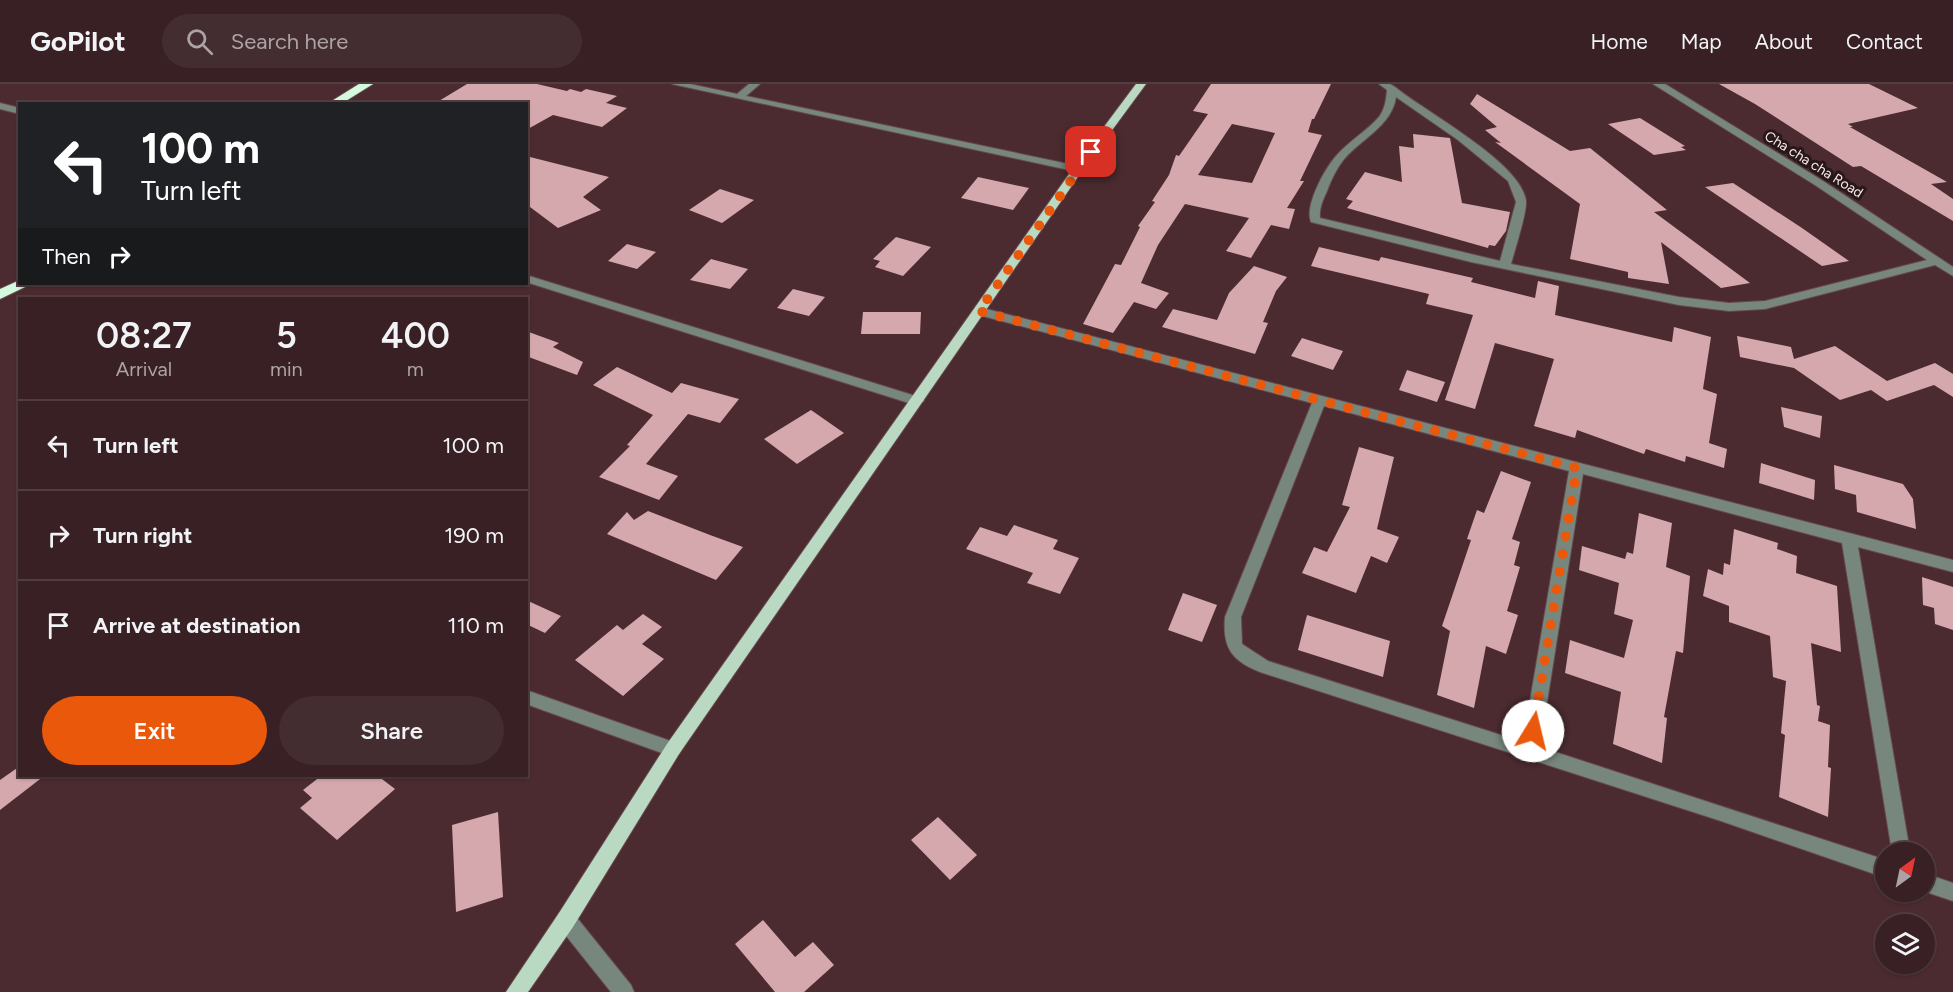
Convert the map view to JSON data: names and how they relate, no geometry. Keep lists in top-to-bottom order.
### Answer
{
  "streets": {
    "street": ["Cha cha cha Road"]
  },
  "north": "top right",
  "page": {
    "header": "GoPilot",
    "search": "Search here",
    "nav": [
      "Home",
      "Map",
      "About",
      "Contact"
    ],
    "turn": ["100 m", "Turn left"],
    "then": "Then",
    "eta": [
      "08:27",
      "Arrival",
      "5",
      "min",
      "400",
      "m"
    ],
    "list": [
      {
        "name": "Turn left",
        "value": "100 m"
      },
      {
        "name": "Turn right",
        "value": "190 m"
      },
      {
        "name": "Arrive at destination",
        "value": "110 m"
      }
    ],
    "buttons": ["Exit", "Share"]
  }
}
